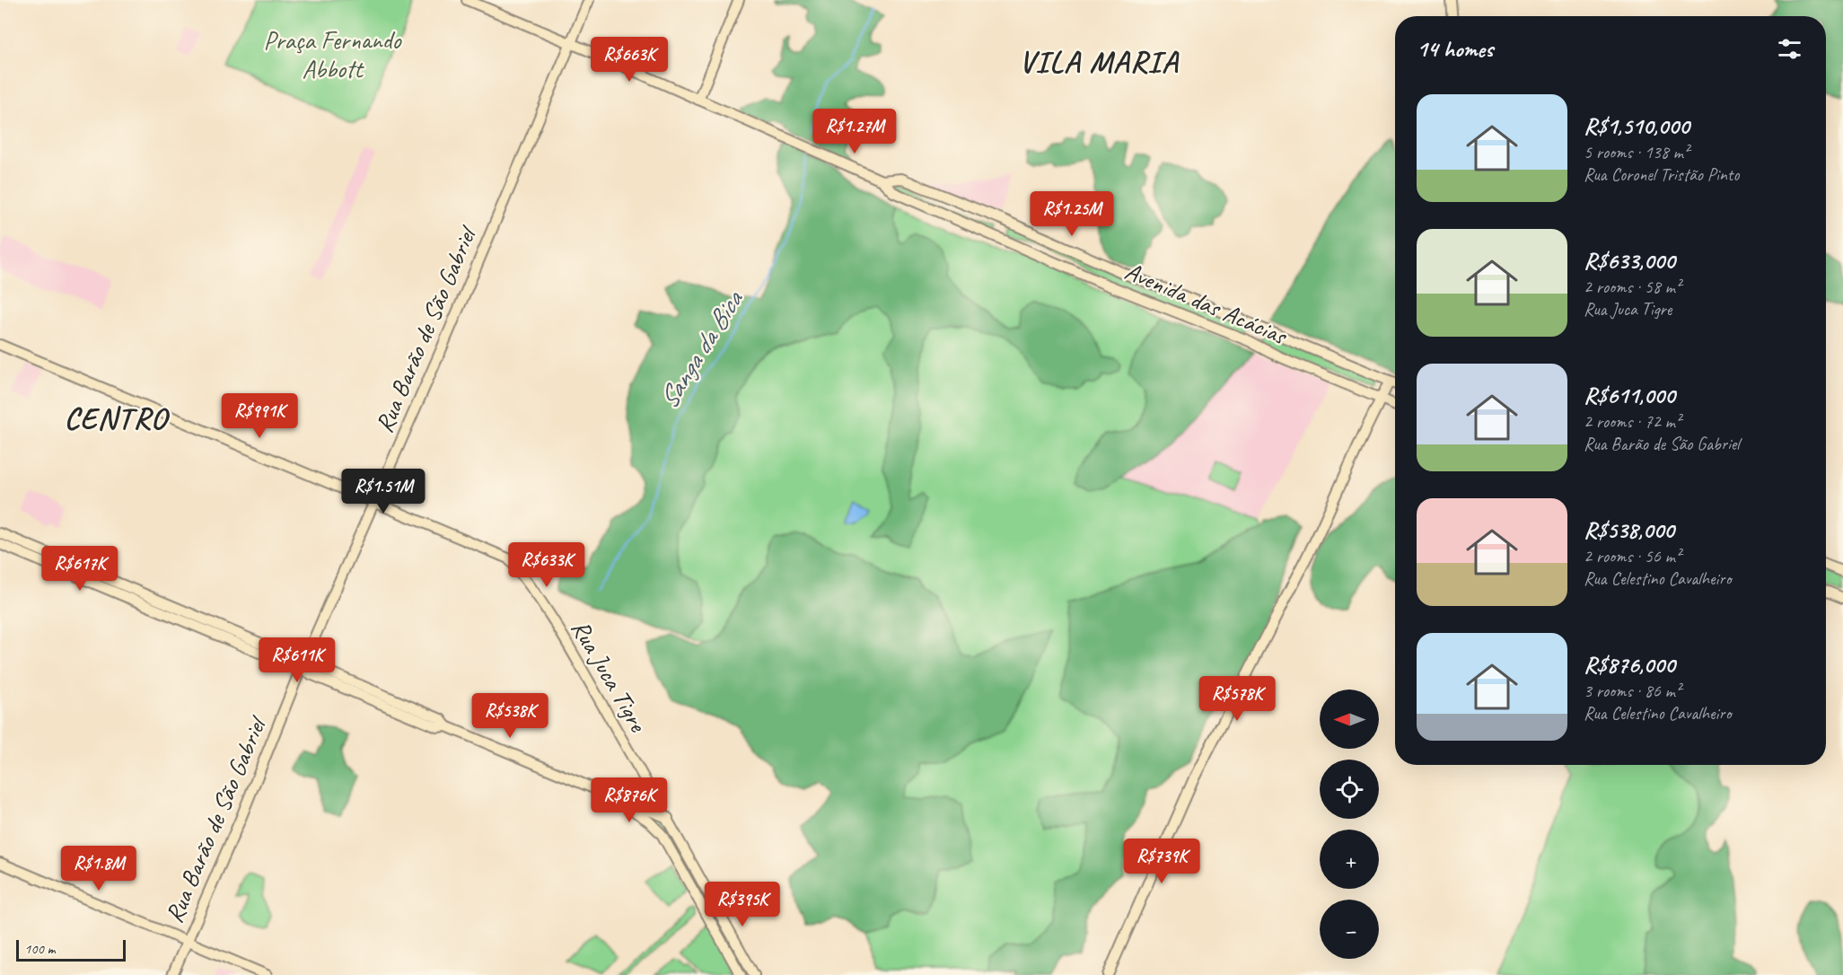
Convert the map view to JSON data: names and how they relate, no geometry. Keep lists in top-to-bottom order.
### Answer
{
  "streets": {
    "main road": ["Avenida das Acácias", "Rua Barão de São Gabriel", "Rua Juca Tigre"]
  },
  "crossings": [
    ["Rua Barão de São Gabriel", "Rua Juca Tigre"]
  ],
  "districts": ["VILA MARIA", "CENTRO"],
  "water": ["Sanga da Bica"],
  "parks": ["Praça Fernando Abbott"],
  "scale_bar": "100 m",
  "north": "left",
  "page": {
    "heading": "14 homes",
    "price": [
      "R$663K",
      "R$1.27M",
      "R$1.25M",
      "R$991K",
      "R$1.51M",
      "R$633K",
      "R$617K",
      "R$611K",
      "R$578K",
      "R$538K",
      "R$876K",
      "R$739K",
      "R$1.8M",
      "R$395K"
    ],
    "list": [
      {
        "name": "R$1,510,000",
        "note": "5 rooms · 138 m² · Rua Coronel Tristão Pinto"
      },
      {
        "name": "R$633,000",
        "note": "2 rooms · 58 m² · Rua Juca Tigre"
      },
      {
        "name": "R$611,000",
        "note": "2 rooms · 72 m² · Rua Barão de São Gabriel"
      },
      {
        "name": "R$538,000",
        "note": "2 rooms · 56 m² · Rua Celestino Cavalheiro"
      },
      {
        "name": "R$876,000",
        "note": "3 rooms · 86 m² · Rua Celestino Cavalheiro"
      }
    ],
    "map_buttons": ["+", "−"],
    "scale": "100 m"
  }
}
